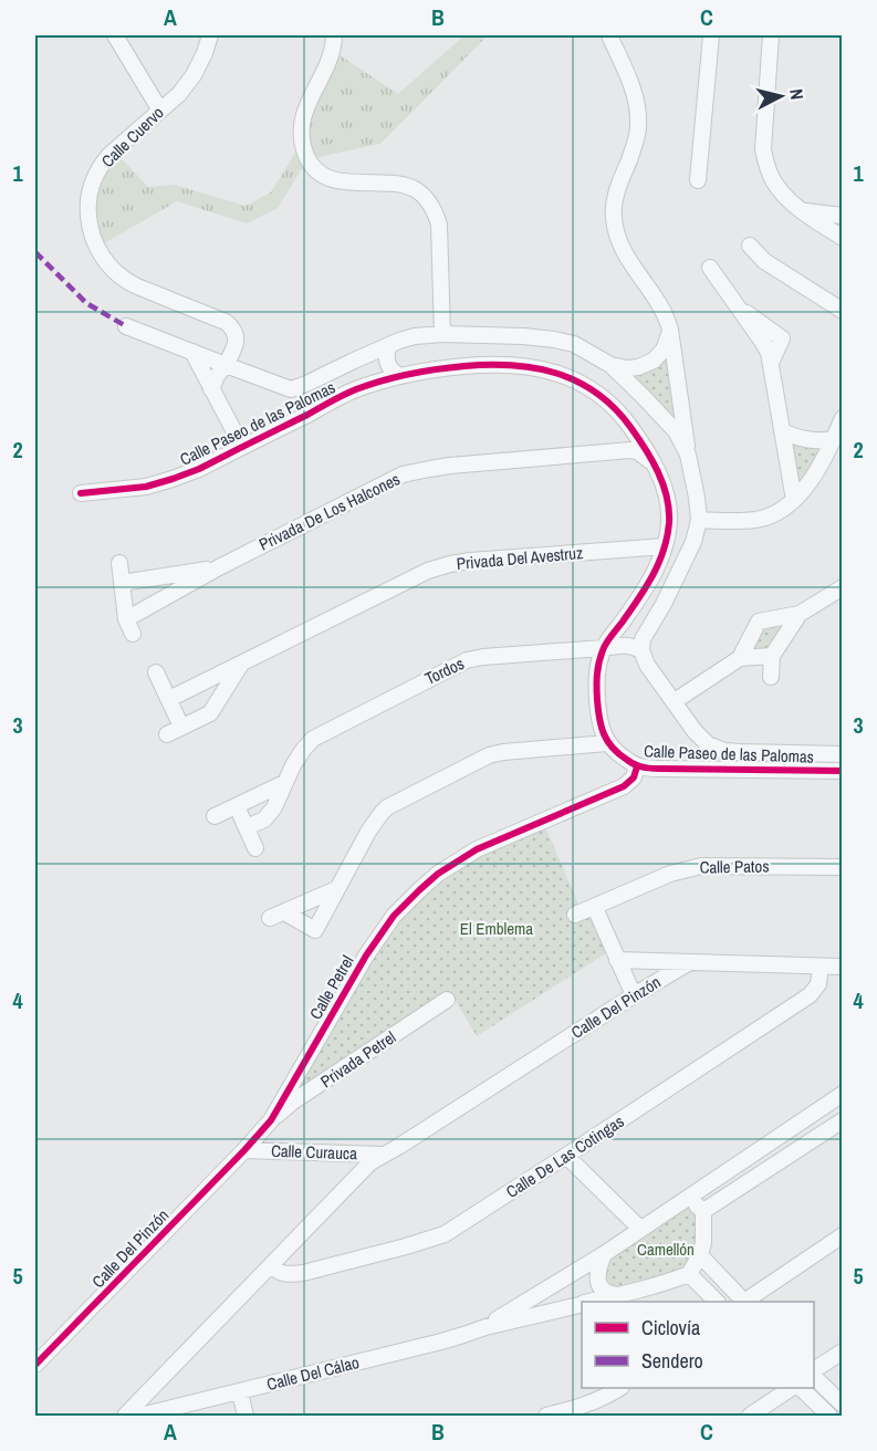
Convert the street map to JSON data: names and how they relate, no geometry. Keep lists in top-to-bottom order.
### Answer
{
  "streets": {
    "street": [
      "Calle Cuervo",
      "Calle Paseo de las Palomas",
      "Privada De Los Halcones",
      "Privada Del Avestruz",
      "Tordos",
      "Calle Patos",
      "Calle Petrel",
      "Calle Del Pinzón",
      "Privada Petrel",
      "Calle Curauca",
      "Calle De Las Cotingas",
      "Calle Del Cálao"
    ]
  },
  "crossings": [
    ["Calle Cuervo", "Calle Paseo de las Palomas"],
    ["Calle Paseo de las Palomas", "Privada De Los Halcones"],
    ["Calle Paseo de las Palomas", "Privada Del Avestruz"],
    ["Calle Paseo de las Palomas", "Tordos"],
    ["Calle Paseo de las Palomas", "Calle Petrel"],
    ["Calle Petrel", "Calle Del Pinzón"],
    ["Calle Petrel", "Privada Petrel"],
    ["Calle Petrel", "Calle Curauca"],
    ["Calle Del Pinzón", "Calle Curauca"],
    ["Calle Del Pinzón", "Calle De Las Cotingas"]
  ],
  "parks": ["El Emblema", "Camellón"],
  "legend": ["Ciclovía", "Sendero"],
  "north": "right",
  "grid": {
    "columns": ["A", "B", "C"],
    "rows": [
      "1",
      "2",
      "3",
      "4",
      "5"
    ]
  }
}
